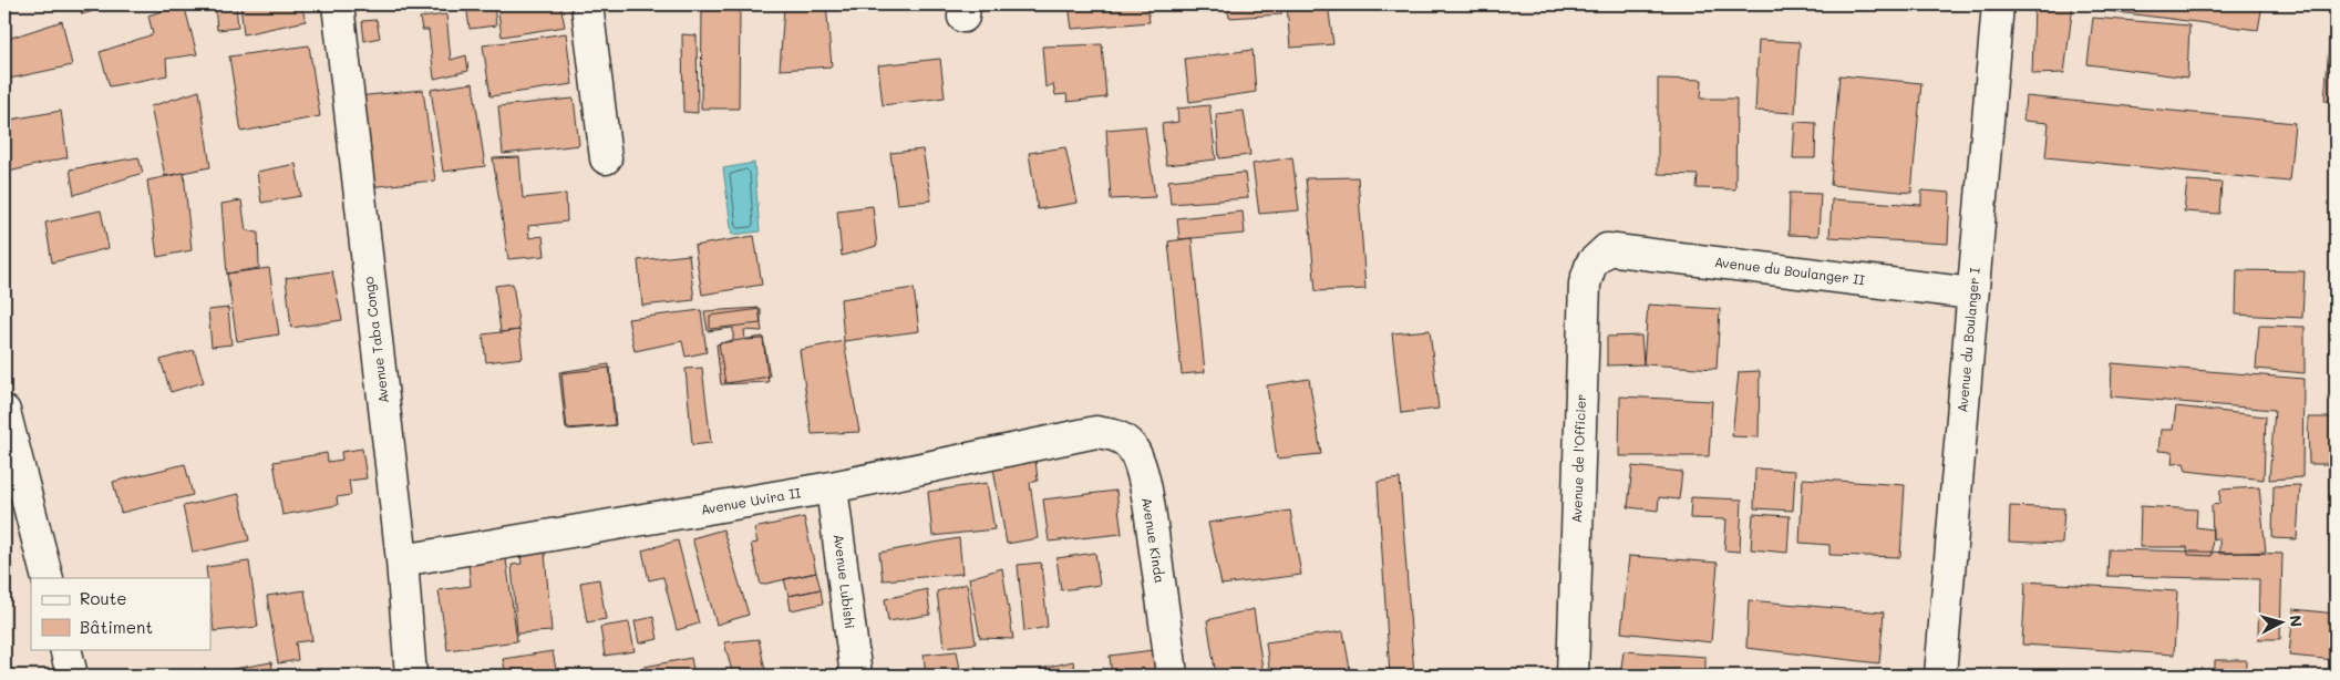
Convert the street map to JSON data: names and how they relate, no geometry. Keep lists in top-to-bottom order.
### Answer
{
  "streets": {
    "street": [
      "Avenue du Boulanger II",
      "Avenue Taba Congo",
      "Avenue du Boulanger I",
      "Avenue de l'Officier",
      "Avenue Uvira II",
      "Avenue Kinda",
      "Avenue Lubishi"
    ]
  },
  "crossings": [
    ["Avenue du Boulanger II", "Avenue du Boulanger I"],
    ["Avenue du Boulanger II", "Avenue de l'Officier"],
    ["Avenue Taba Congo", "Avenue Uvira II"],
    ["Avenue Uvira II", "Avenue Kinda"],
    ["Avenue Uvira II", "Avenue Lubishi"]
  ],
  "legend": ["Route", "Bâtiment"],
  "north": "right"
}
